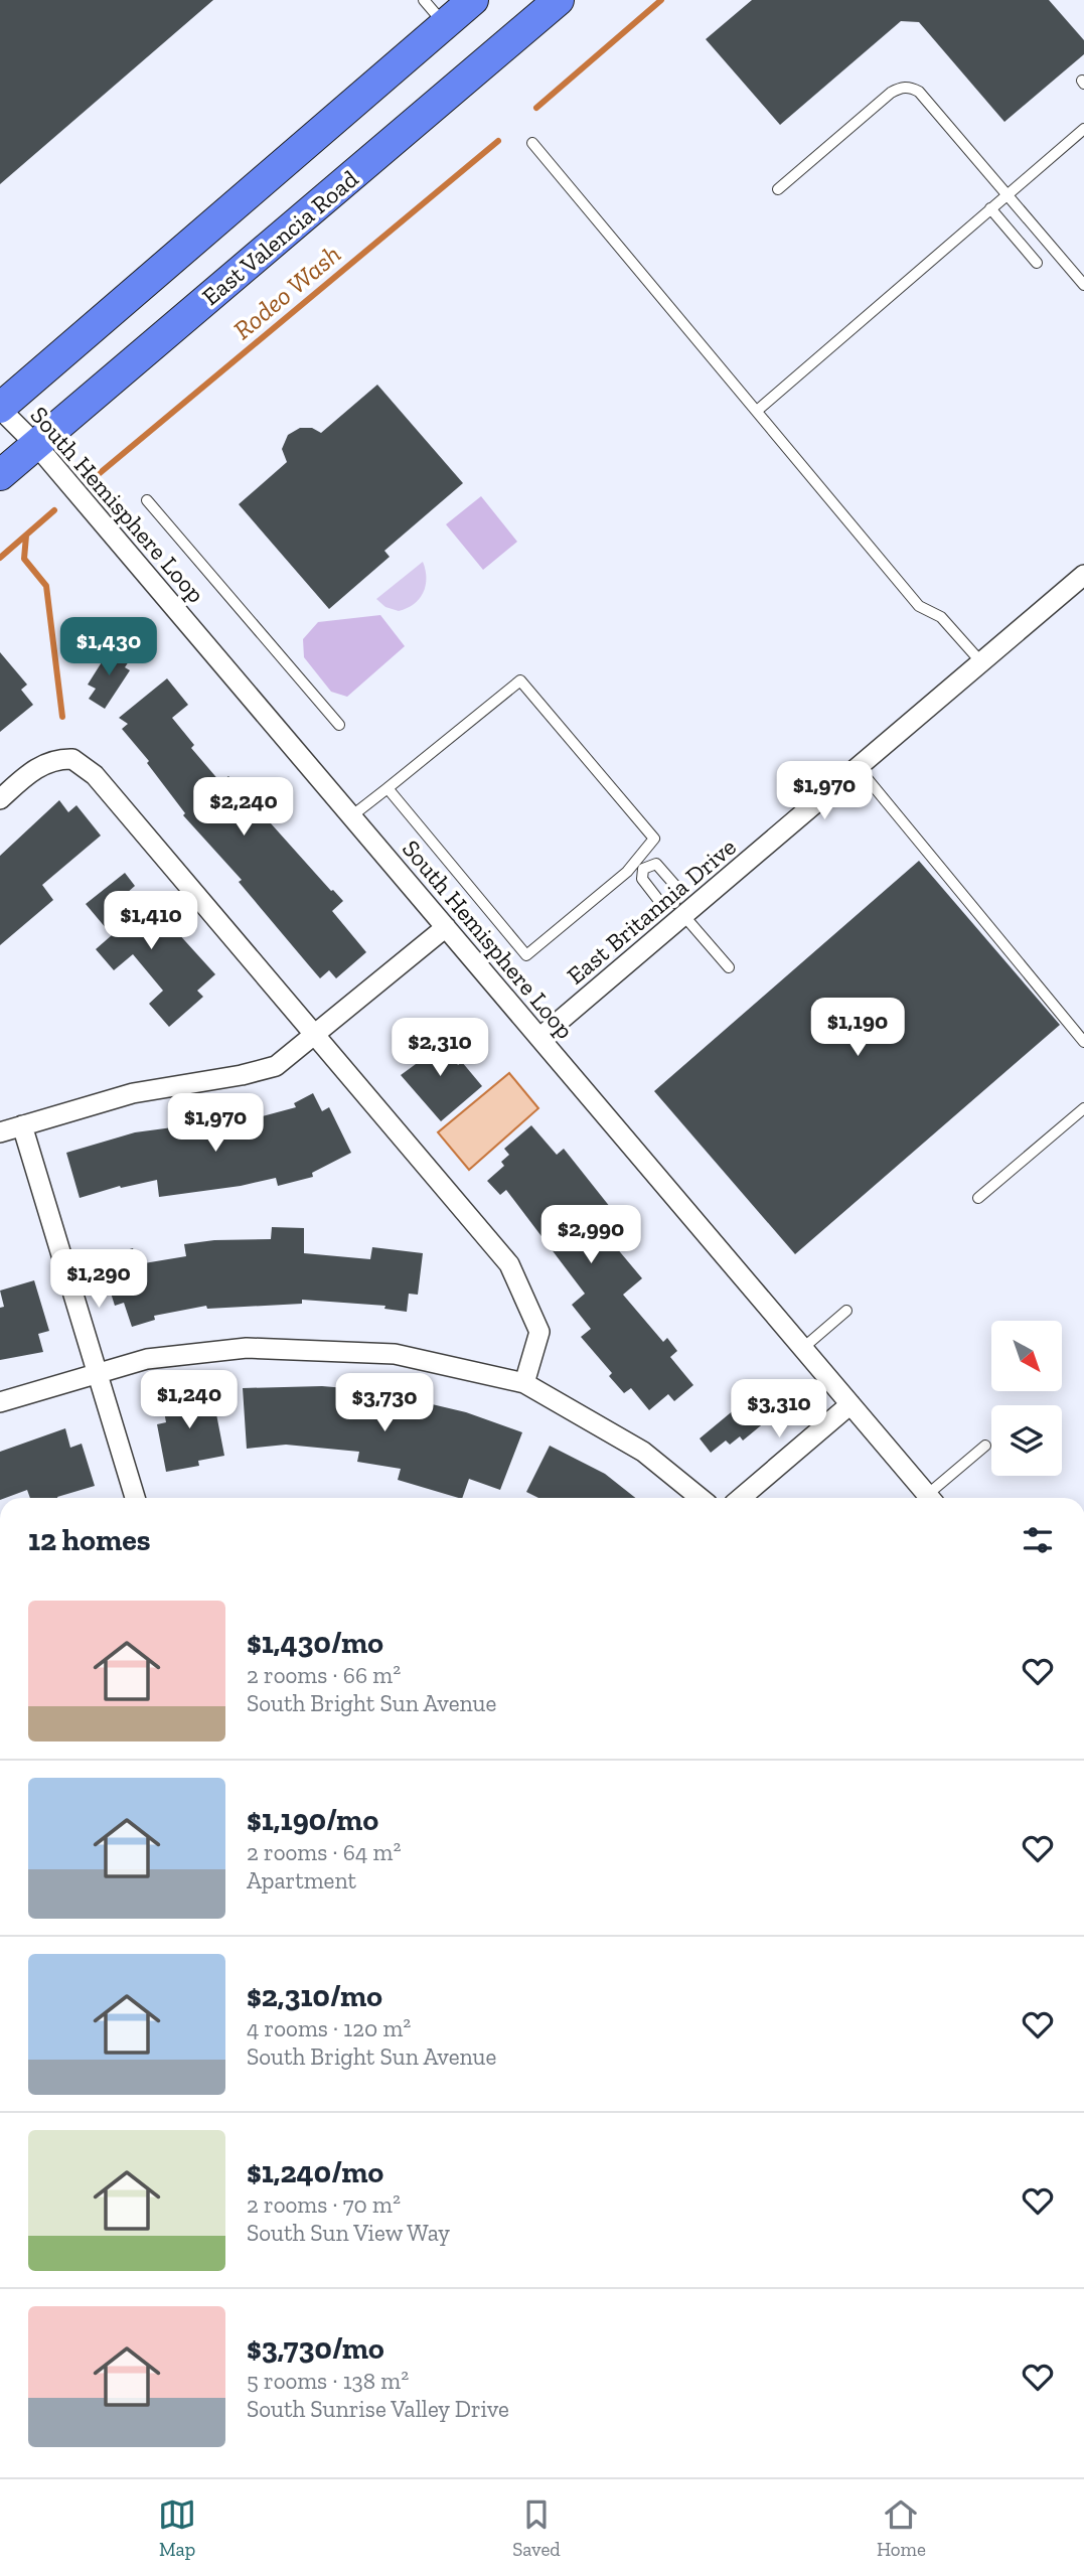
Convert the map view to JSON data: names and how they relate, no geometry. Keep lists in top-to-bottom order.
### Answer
{
  "streets": {
    "main road": ["East Valencia Road"],
    "street": ["South Hemisphere Loop", "East Britannia Drive"]
  },
  "crossings": [
    ["East Valencia Road", "South Hemisphere Loop"],
    ["South Hemisphere Loop", "East Britannia Drive"]
  ],
  "water": ["Rodeo Wash"],
  "north": "bottom right",
  "page": {
    "price": [
      "$1,430",
      "$1,970",
      "$2,240",
      "$1,410",
      "$1,190",
      "$2,310",
      "$1,970",
      "$2,990",
      "$1,290",
      "$1,240",
      "$3,730",
      "$3,310"
    ],
    "heading": "12 homes",
    "list": [
      {
        "name": "$1,430/mo",
        "note": "2 rooms · 66 m² · South Bright Sun Avenue"
      },
      {
        "name": "$1,190/mo",
        "note": "2 rooms · 64 m² · Apartment"
      },
      {
        "name": "$2,310/mo",
        "note": "4 rooms · 120 m² · South Bright Sun Avenue"
      },
      {
        "name": "$1,240/mo",
        "note": "2 rooms · 70 m² · South Sun View Way"
      },
      {
        "name": "$3,730/mo",
        "note": "5 rooms · 138 m² · South Sunrise Valley Drive"
      }
    ],
    "tabs": ["Map", "Saved", "Home"]
  }
}
